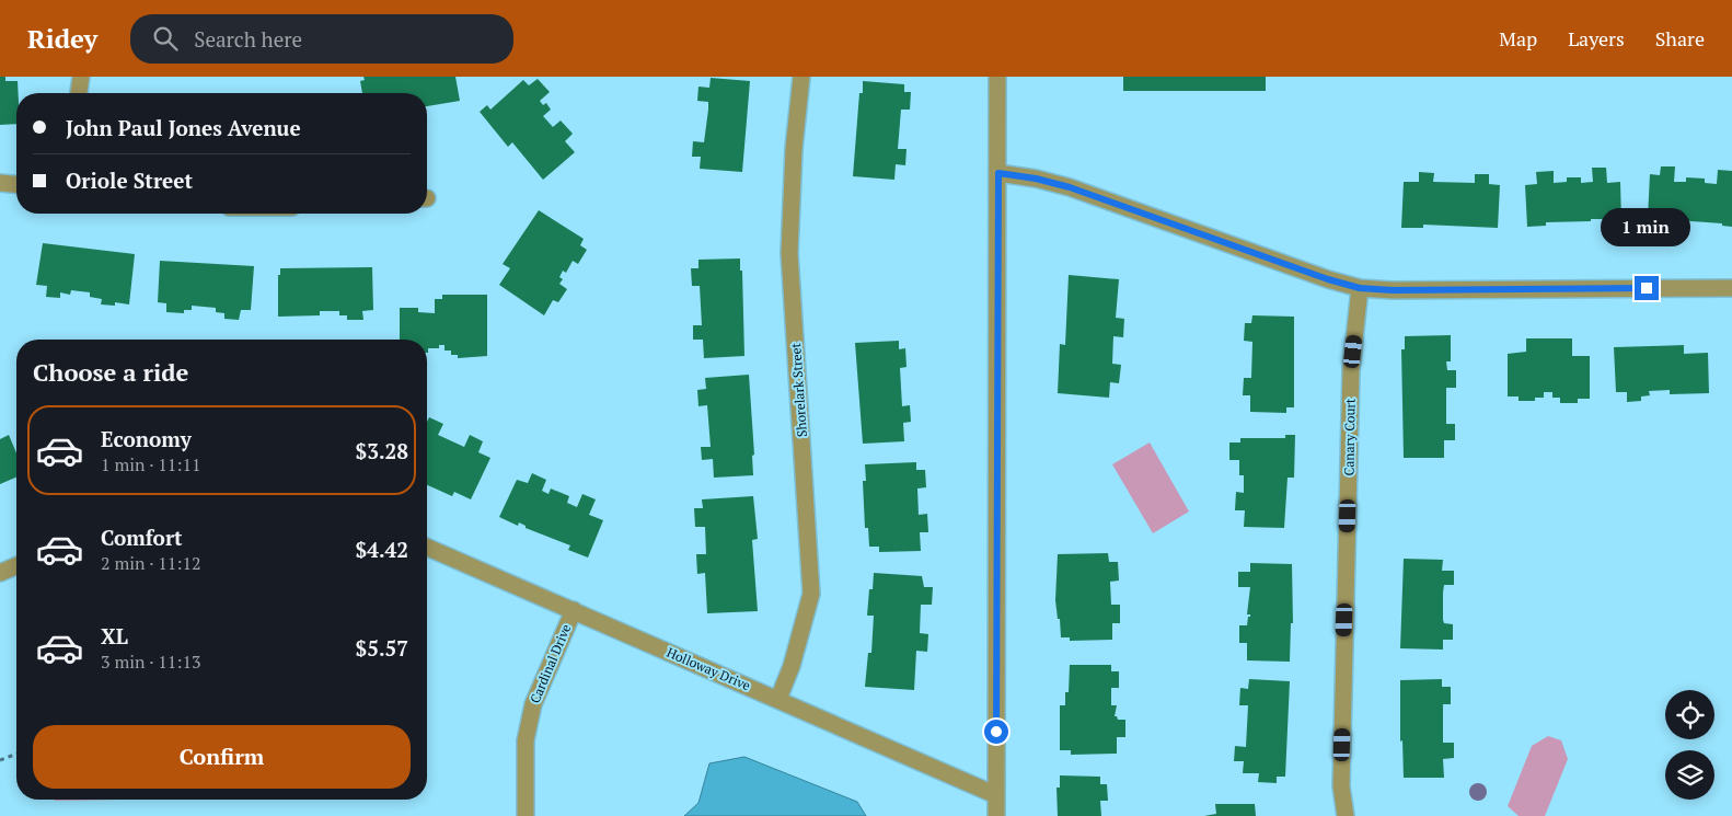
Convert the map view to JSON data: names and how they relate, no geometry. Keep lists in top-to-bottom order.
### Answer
{
  "streets": {
    "street": [
      "Shorelark Street",
      "Canary Court",
      "Cardinal Drive",
      "Holloway Drive"
    ]
  },
  "crossings": [
    ["Shorelark Street", "Holloway Drive"],
    ["Cardinal Drive", "Holloway Drive"]
  ],
  "page": {
    "header": "Ridey",
    "search": "Search here",
    "nav": ["Map", "Layers", "Share"],
    "banner": ["John Paul Jones Avenue", "Oriole Street"],
    "bubble": "1 min",
    "heading": "Choose a ride",
    "list": [
      {
        "name": "Economy",
        "note": "1 min · 11:11",
        "value": "$3.28"
      },
      {
        "name": "Comfort",
        "note": "2 min · 11:12",
        "value": "$4.42"
      },
      {
        "name": "XL",
        "note": "3 min · 11:13",
        "value": "$5.57"
      }
    ],
    "buttons": "Confirm"
  }
}
